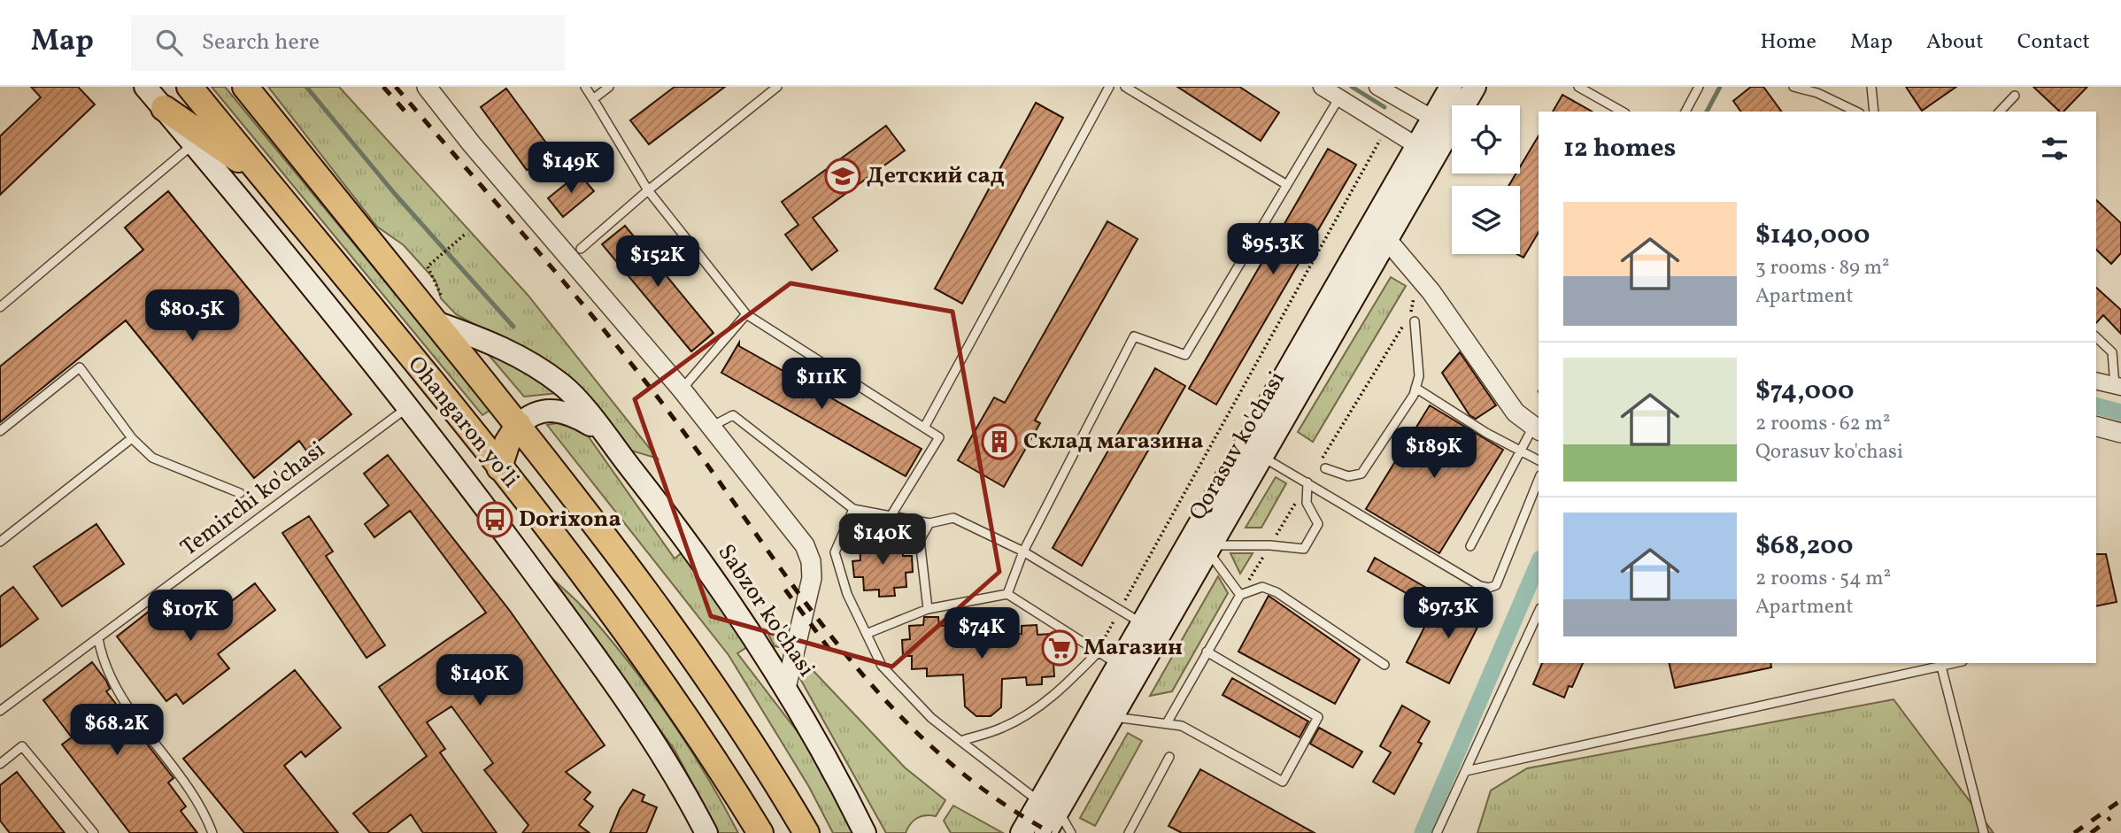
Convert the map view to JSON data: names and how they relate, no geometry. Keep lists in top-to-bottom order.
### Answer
{
  "streets": {
    "highway": ["Ohangaron yoʻli"],
    "main road": ["Qorasuv ko'chasi", "Sabzor ko'chasi"],
    "lane": ["Temirchi ko'chasi"]
  },
  "crossings": [
    ["Ohangaron yoʻli", "Temirchi ko'chasi"],
    ["Ohangaron yoʻli", "Sabzor ko'chasi"]
  ],
  "places": {
    "school or university": ["Детский сад"],
    "building": ["Склад магазина"],
    "bus stop": ["Dorixona"],
    "supermarket": ["Магазин"]
  },
  "page": {
    "header": "Map",
    "search": "Search here",
    "nav": [
      "Home",
      "Map",
      "About",
      "Contact"
    ],
    "heading": "12 homes",
    "price": [
      "$149K",
      "$95.3K",
      "$152K",
      "$80.5K",
      "$111K",
      "$189K",
      "$140K",
      "$97.3K",
      "$107K",
      "$74K",
      "$140K",
      "$68.2K"
    ],
    "list": [
      {
        "name": "$140,000",
        "note": "3 rooms · 89 m² · Apartment"
      },
      {
        "name": "$74,000",
        "note": "2 rooms · 62 m² · Qorasuv ko'chasi"
      },
      {
        "name": "$68,200",
        "note": "2 rooms · 54 m² · Apartment"
      }
    ]
  }
}
